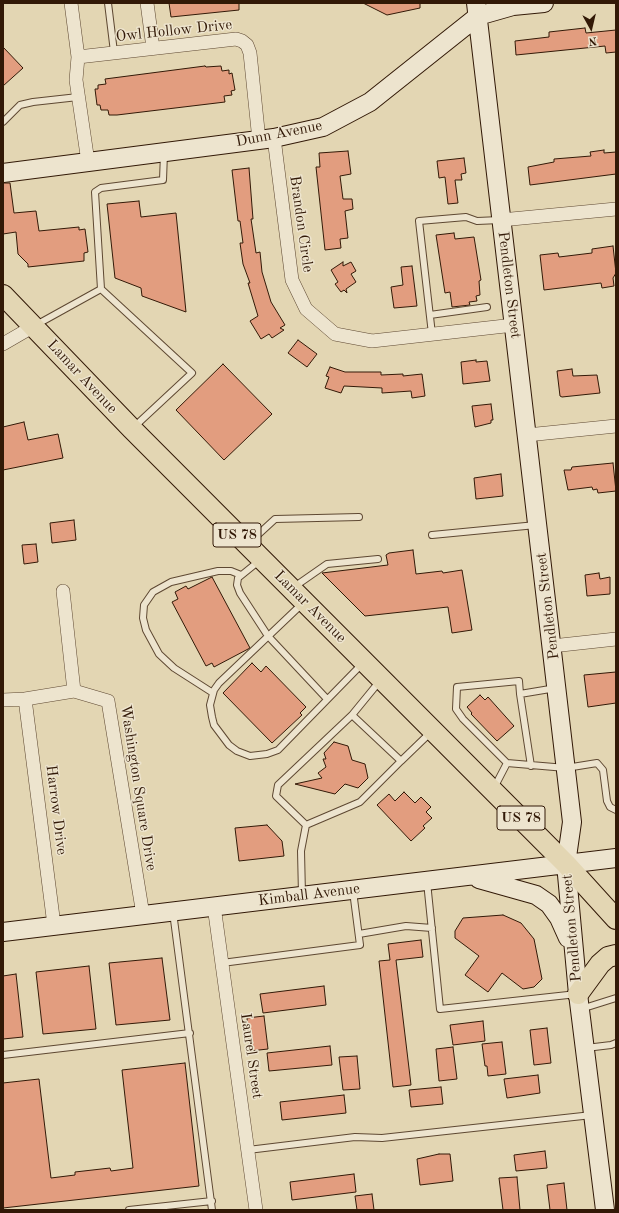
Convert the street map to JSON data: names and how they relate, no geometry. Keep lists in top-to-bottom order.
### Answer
{
  "streets": {
    "main road": [
      "Dunn Avenue",
      "Pendleton Street",
      "Lamar Avenue",
      "US 78",
      "Kimball Avenue"
    ],
    "street": [
      "Owl Hollow Drive",
      "Brandon Circle",
      "Washington Square Drive",
      "Harrow Drive",
      "Laurel Street"
    ]
  },
  "crossings": [
    ["Owl Hollow Drive", "Dunn Avenue"],
    ["Owl Hollow Drive", "Brandon Circle"],
    ["Dunn Avenue", "Brandon Circle"],
    ["Dunn Avenue", "Pendleton Street"],
    ["Brandon Circle", "Pendleton Street"],
    ["Pendleton Street", "Lamar Avenue"],
    ["Pendleton Street", "Kimball Avenue"],
    ["Lamar Avenue", "Kimball Avenue"],
    ["Washington Square Drive", "Harrow Drive"],
    ["Washington Square Drive", "Kimball Avenue"],
    ["Harrow Drive", "Kimball Avenue"],
    ["Kimball Avenue", "Laurel Street"]
  ],
  "north": "bottom"
}
